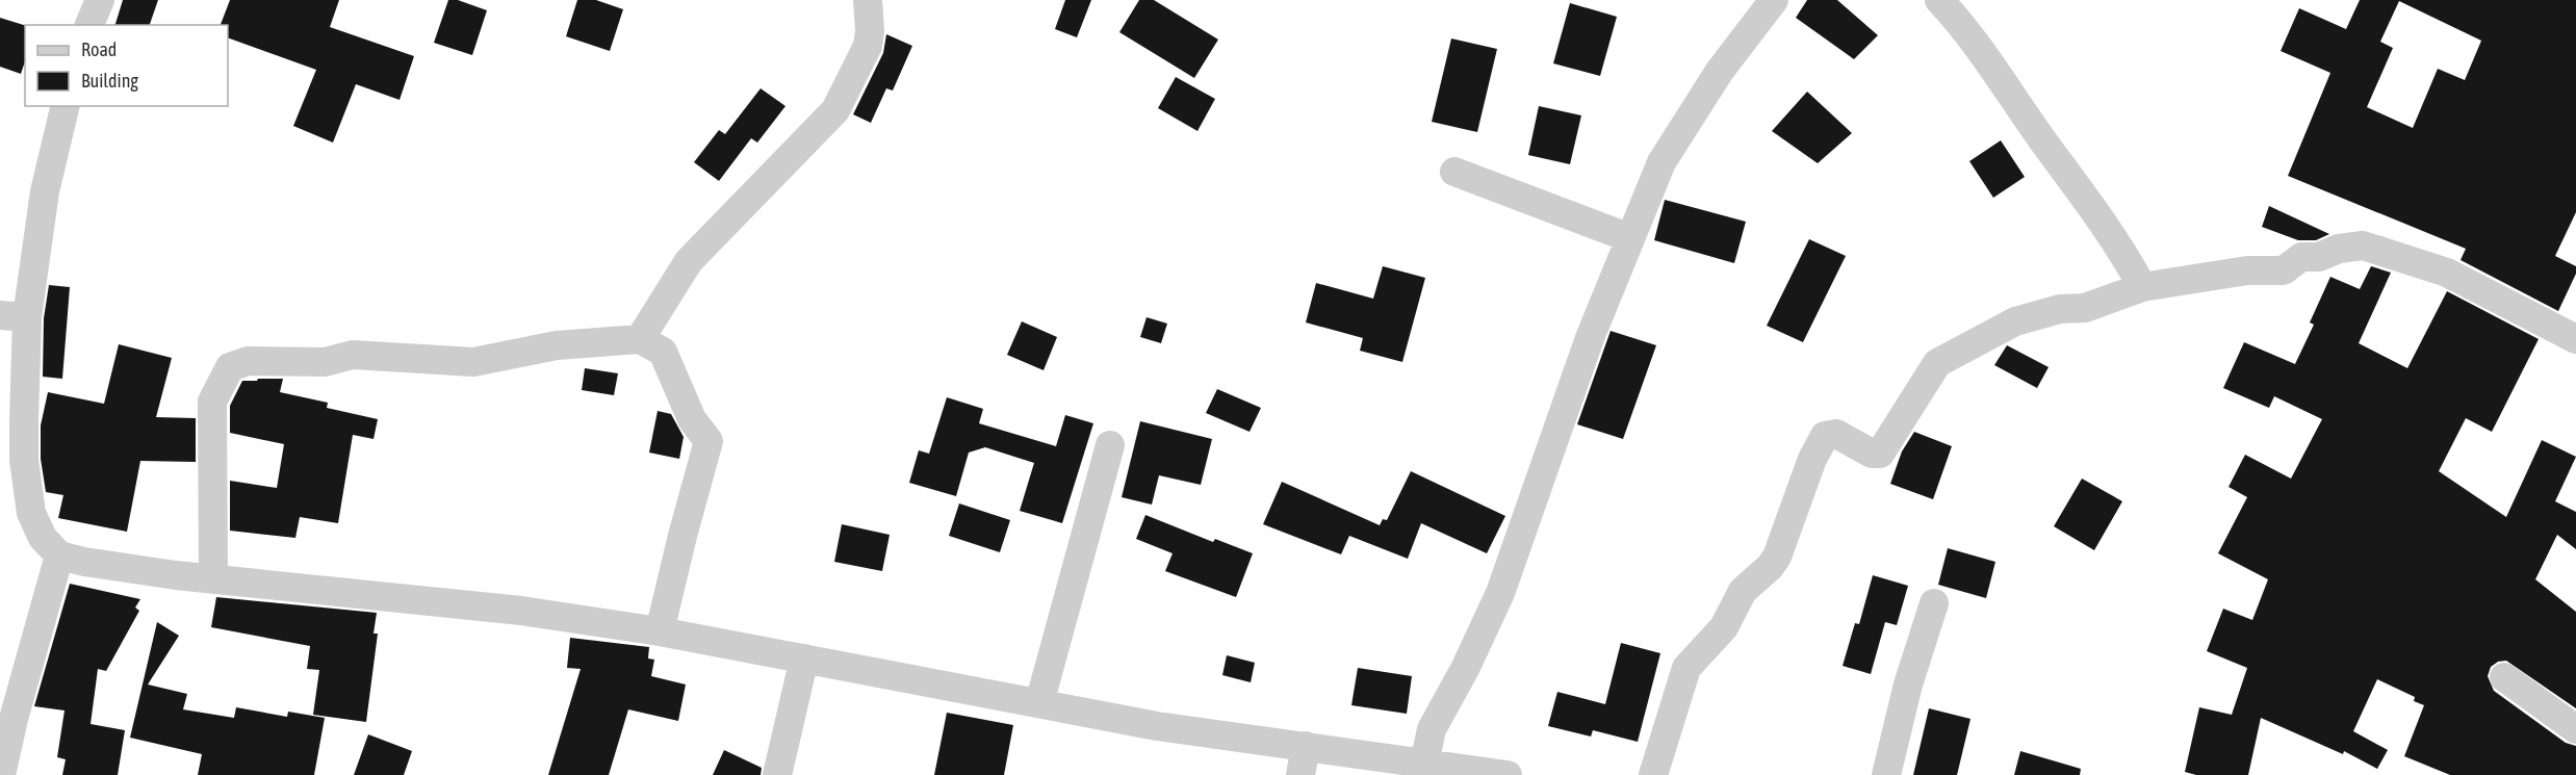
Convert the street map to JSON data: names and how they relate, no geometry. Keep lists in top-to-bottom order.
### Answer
{
  "legend": ["Road", "Building"]
}
